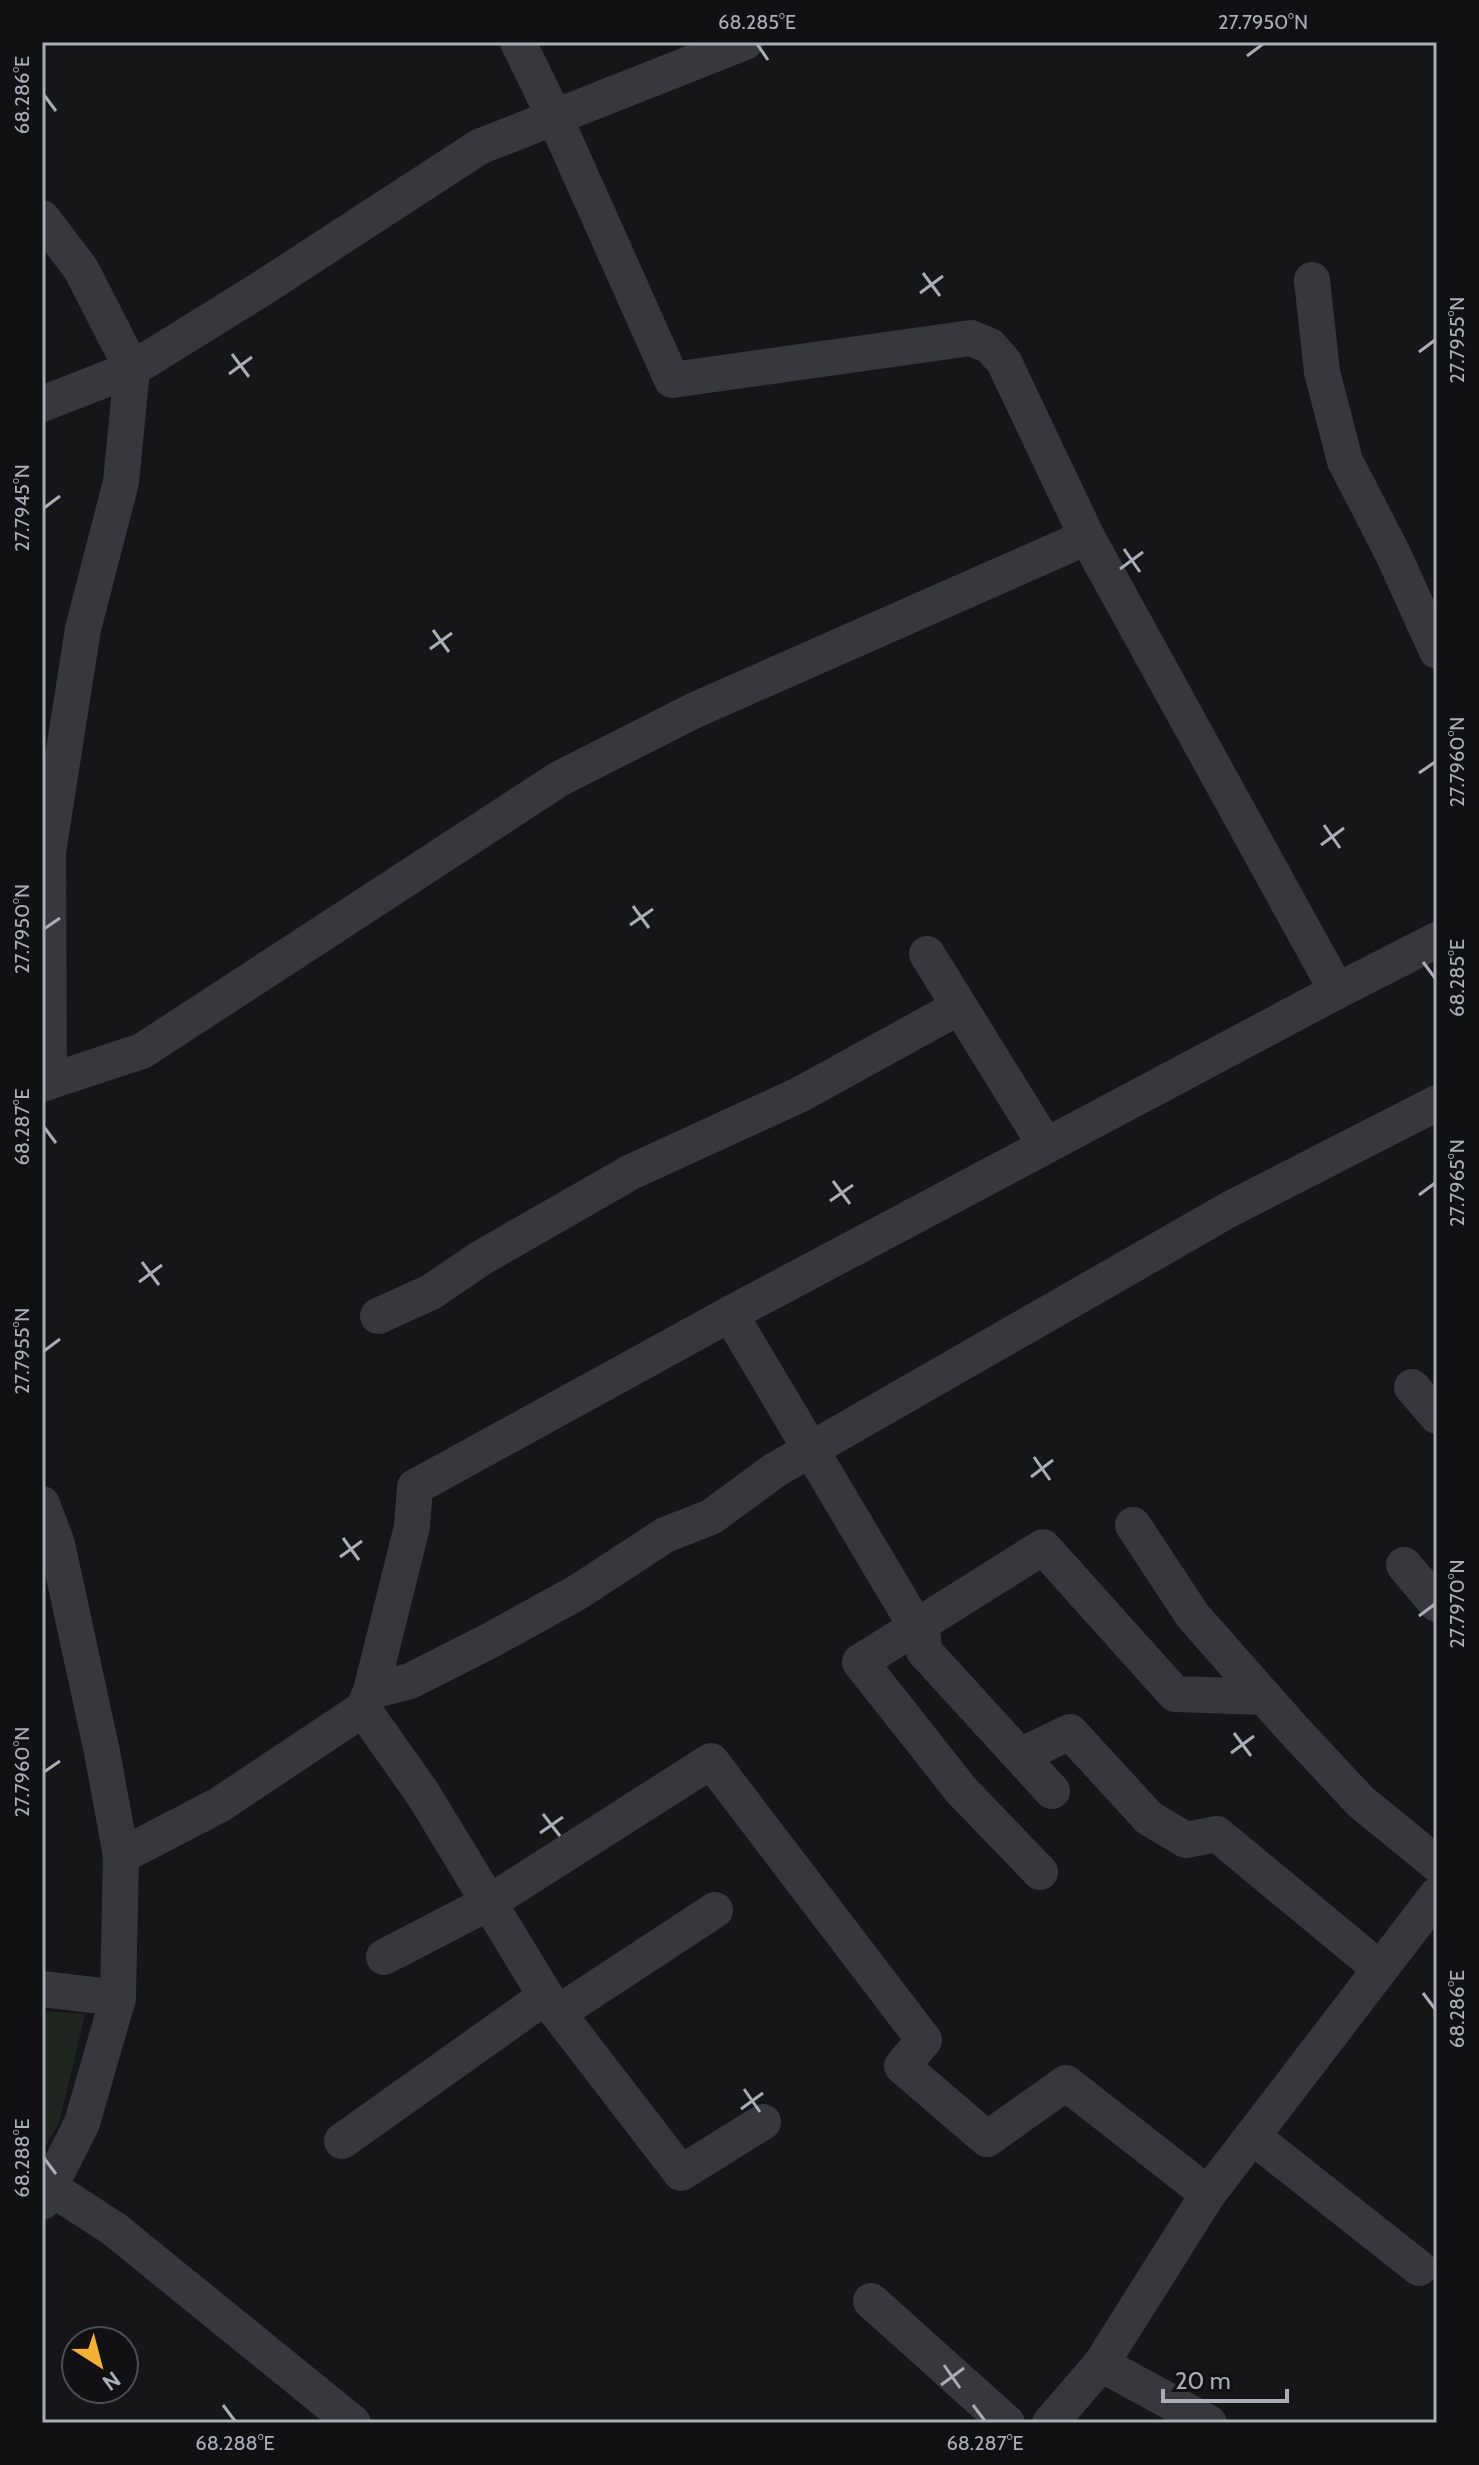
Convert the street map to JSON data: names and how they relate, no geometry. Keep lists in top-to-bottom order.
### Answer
{
  "scale_bar": "20 m",
  "north": "bottom right",
  "coordinates": [
    "68.285°E",
    "27.7950°N",
    "68.286°E",
    "27.7955°N",
    "27.7945°N",
    "27.7960°N",
    "68.287°E",
    "27.7965°N",
    "27.7970°N",
    "68.288°E"
  ]
}
